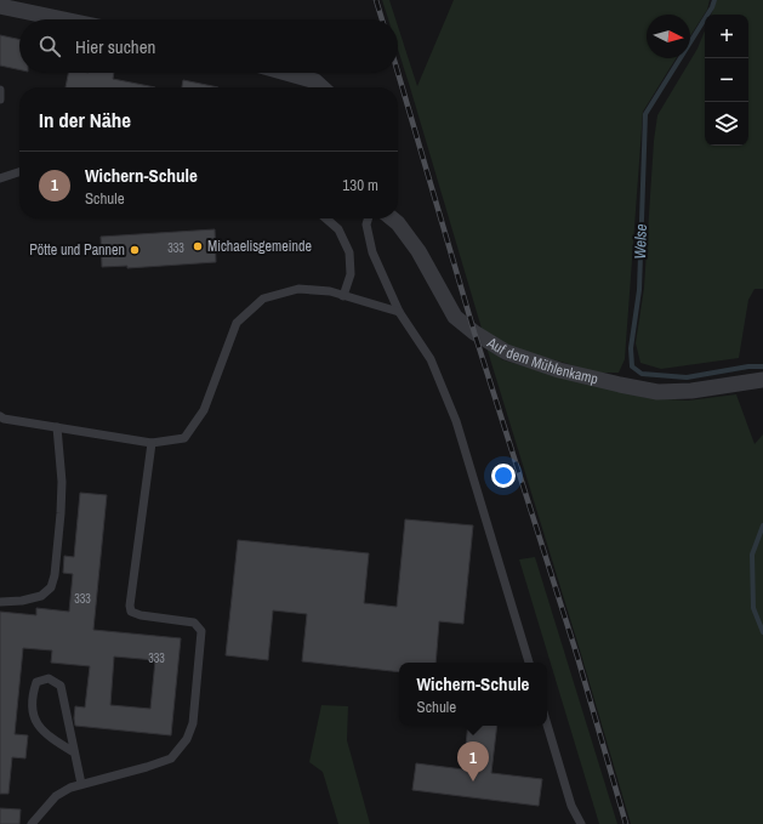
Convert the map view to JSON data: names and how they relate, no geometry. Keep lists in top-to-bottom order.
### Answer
{
  "streets": {
    "street": ["Auf dem Mühlenkamp"]
  },
  "water": ["Welse"],
  "places": ["Michaelisgemeinde", "Pötte und Pannen"],
  "house_numbers": ["333", "333", "333"],
  "north": "right",
  "page": {
    "map_buttons": ["+", "−"],
    "search": "Hier suchen",
    "heading": "In der Nähe",
    "list": [
      {
        "mark": "1",
        "name": "Wichern-Schule",
        "note": "Schule",
        "value": "130 m"
      }
    ],
    "popup": ["Wichern-Schule", "Schule"],
    "pins": "1"
  }
}
